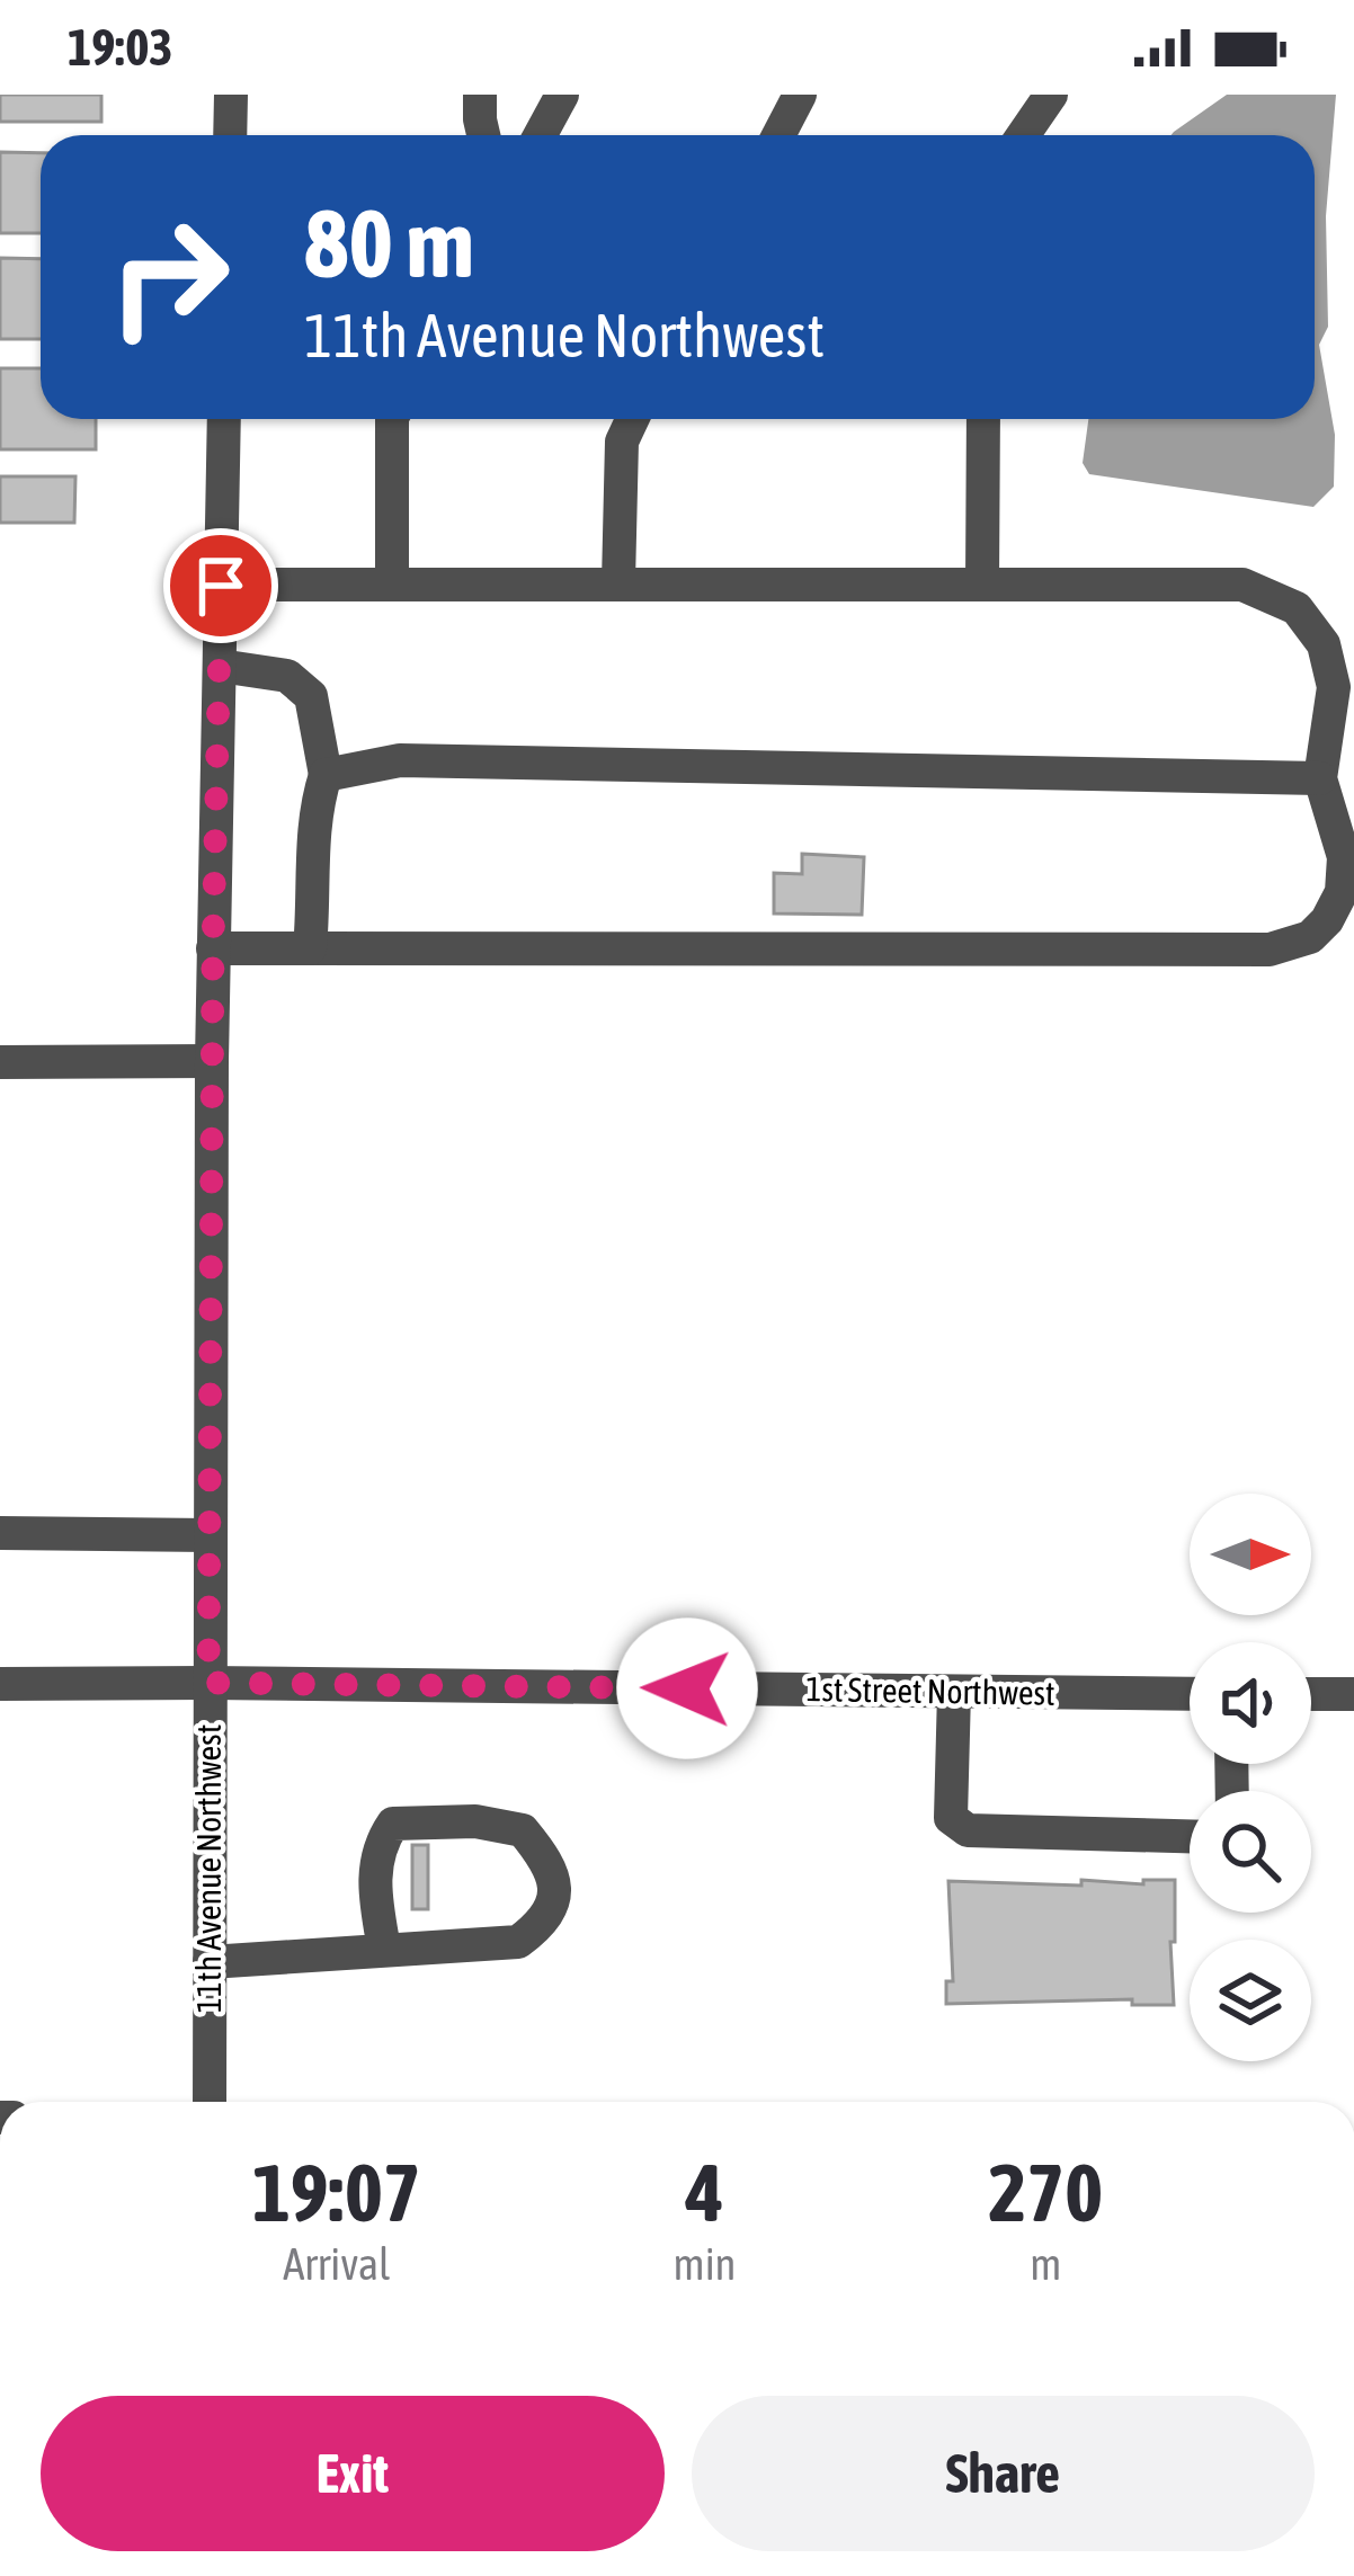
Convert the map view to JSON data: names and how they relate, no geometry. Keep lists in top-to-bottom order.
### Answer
{
  "streets": {
    "street": ["1st Street Northwest", "11th Avenue Northwest"]
  },
  "crossings": [
    ["1st Street Northwest", "11th Avenue Northwest"]
  ],
  "north": "right",
  "page": {
    "status": "19:03",
    "turn": ["80 m", "11th Avenue Northwest"],
    "eta": [
      "19:07",
      "Arrival",
      "4",
      "min",
      "270",
      "m"
    ],
    "buttons": ["Exit", "Share"]
  }
}
